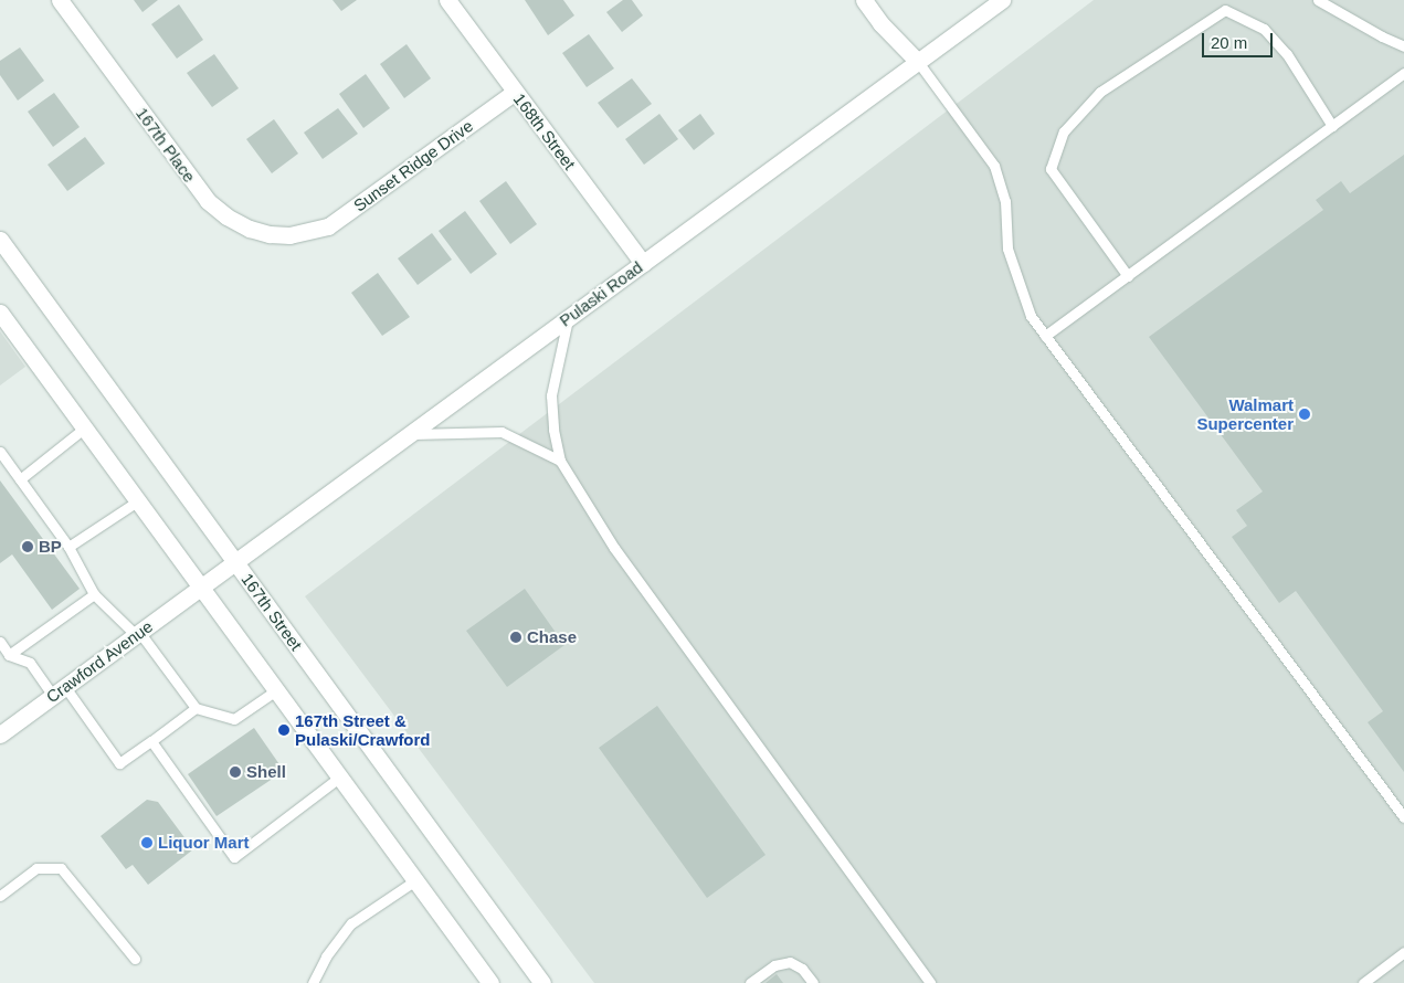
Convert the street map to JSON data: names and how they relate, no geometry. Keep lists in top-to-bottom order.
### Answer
{
  "streets": {
    "main road": [
      "168th Street",
      "167th Place",
      "Sunset Ridge Drive",
      "Pulaski Road",
      "167th Street",
      "Crawford Avenue"
    ]
  },
  "crossings": [
    ["168th Street", "Sunset Ridge Drive"],
    ["168th Street", "Pulaski Road"],
    ["167th Place", "Sunset Ridge Drive"],
    ["Pulaski Road", "167th Street"],
    ["Pulaski Road", "Crawford Avenue"]
  ],
  "places": [
    "Walmart Supercenter",
    "BP",
    "Chase",
    "167th Street & Pulaski/Crawford",
    "Shell",
    "Liquor Mart"
  ],
  "scale_bar": "20 m"
}
